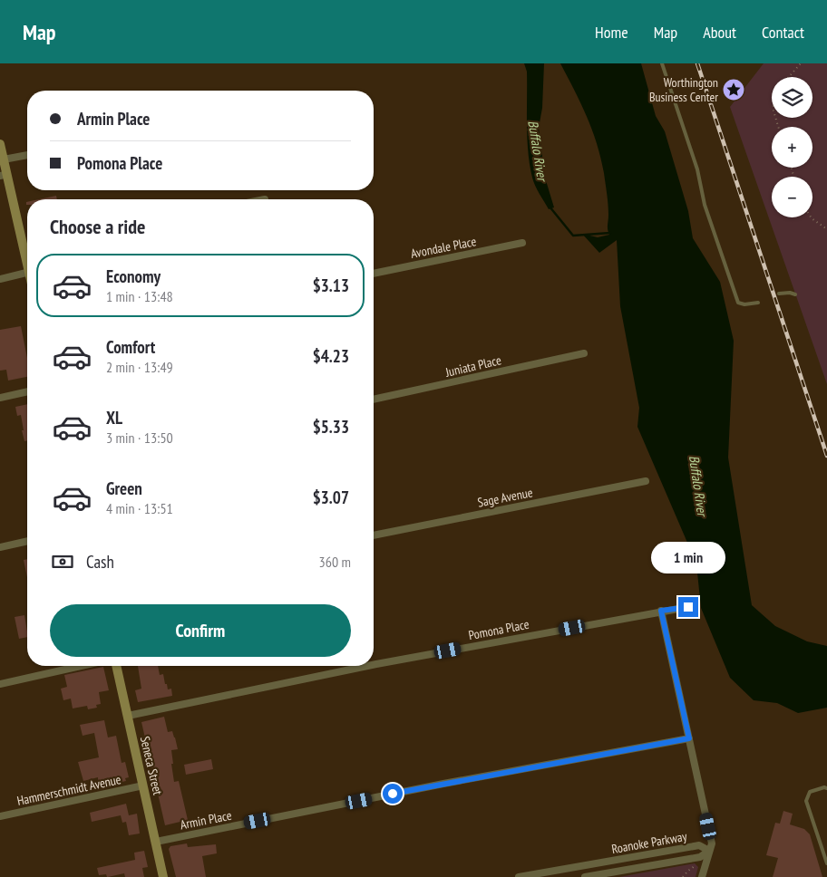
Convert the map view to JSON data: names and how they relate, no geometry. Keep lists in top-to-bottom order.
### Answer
{
  "streets": {
    "main road": ["Seneca Street"],
    "street": [
      "Avondale Place",
      "Juniata Place",
      "Sage Avenue",
      "Pomona Place",
      "Hammerschmidt Avenue",
      "Armin Place",
      "Roanoke Parkway"
    ]
  },
  "crossings": [
    ["Pomona Place", "Seneca Street"],
    ["Seneca Street", "Hammerschmidt Avenue"],
    ["Seneca Street", "Armin Place"]
  ],
  "water": ["Buffalo River"],
  "places": {
    "place": ["Worthington Business Center"]
  },
  "page": {
    "header": "Map",
    "nav": [
      "Home",
      "Map",
      "About",
      "Contact"
    ],
    "map_buttons": ["+", "−"],
    "banner": ["Armin Place", "Pomona Place"],
    "heading": "Choose a ride",
    "list": [
      {
        "name": "Economy",
        "note": "1 min · 13:48",
        "value": "$3.13"
      },
      {
        "name": "Comfort",
        "note": "2 min · 13:49",
        "value": "$4.23"
      },
      {
        "name": "XL",
        "note": "3 min · 13:50",
        "value": "$5.33"
      },
      {
        "name": "Green",
        "note": "4 min · 13:51",
        "value": "$3.07"
      }
    ],
    "pay": ["Cash", "360 m"],
    "bubble": "1 min",
    "buttons": "Confirm"
  }
}
